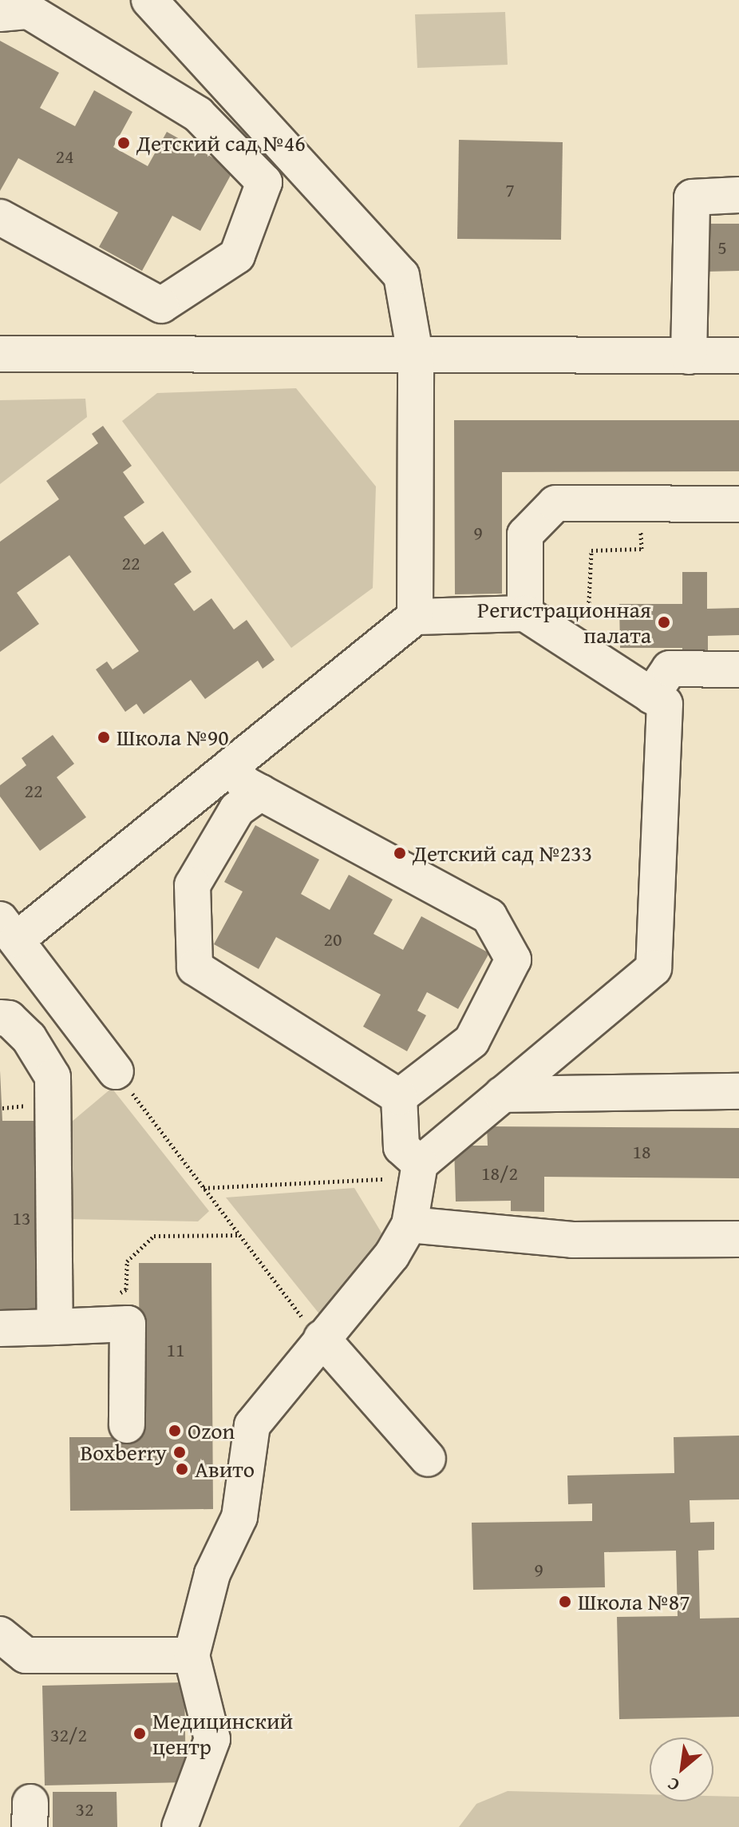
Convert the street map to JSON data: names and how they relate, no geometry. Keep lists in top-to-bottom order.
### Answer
{
  "places": [
    "Детский сад №46",
    "Регистрационная палата",
    "Школа №90",
    "Детский сад №233",
    "Ozon",
    "Boxberry",
    "Авито",
    "Школа №87",
    "Медицинский центр"
  ],
  "house_numbers": [
    "24",
    "7",
    "5",
    "9",
    "22",
    "22",
    "20",
    "18",
    "18/2",
    "13",
    "11",
    "9",
    "32/2",
    "32"
  ],
  "north": "bottom left"
}
